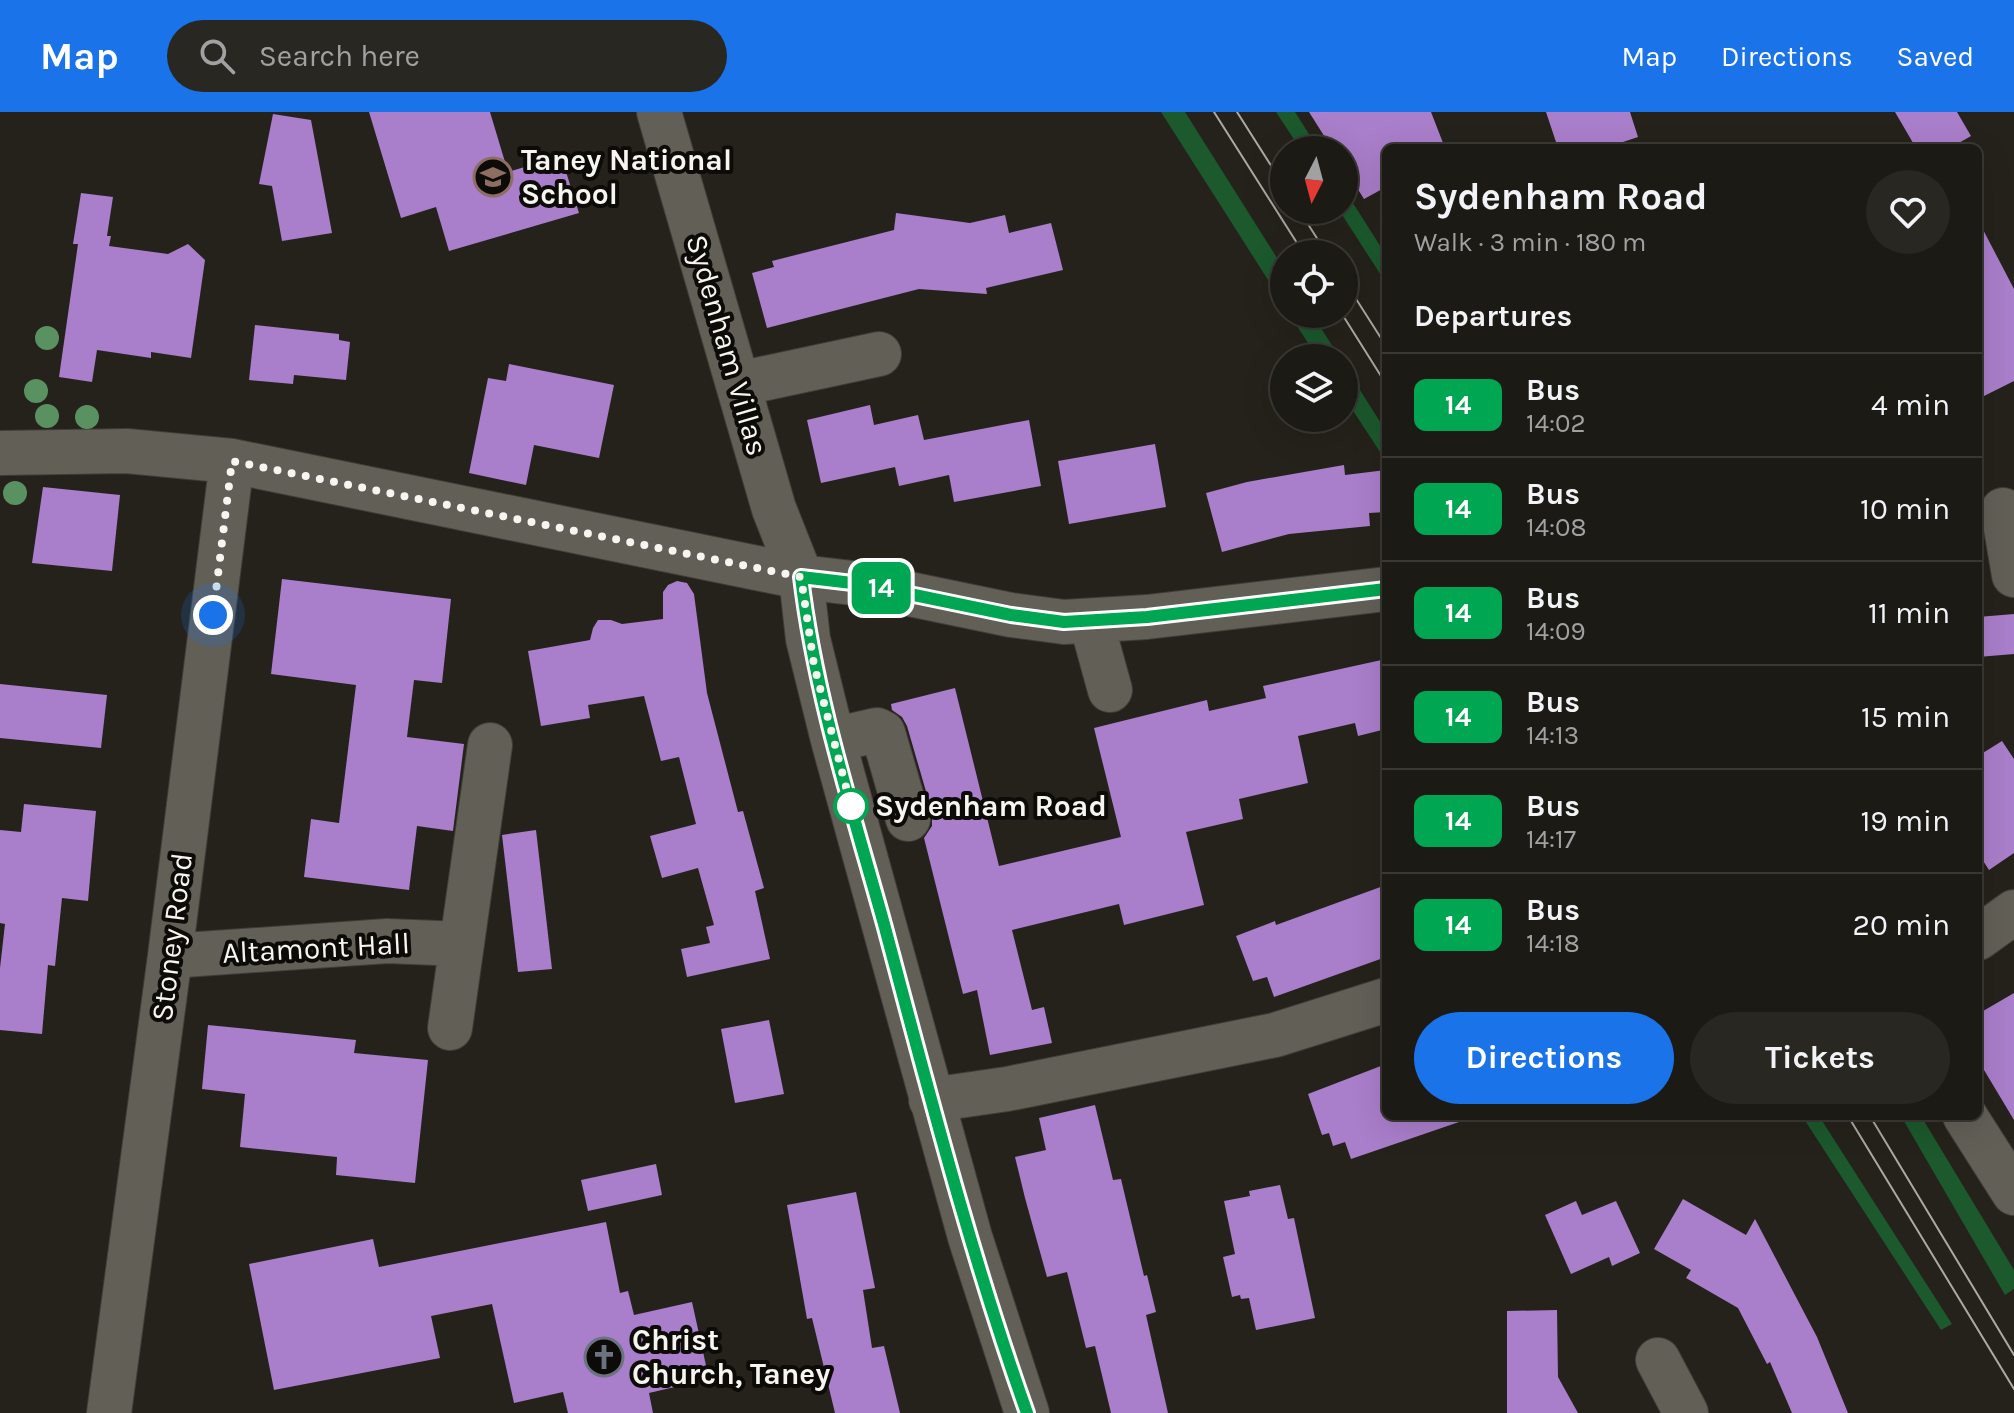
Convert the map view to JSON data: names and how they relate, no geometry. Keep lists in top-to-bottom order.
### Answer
{
  "streets": {
    "street": ["Sydenham Villas", "Stoney Road", "Altamont Hall"]
  },
  "crossings": [
    ["Stoney Road", "Altamont Hall"]
  ],
  "places": {
    "school or university": ["Taney National School"],
    "other": ["Sydenham Road"],
    "church": ["Christ Church, Taney"]
  },
  "lines": ["bus line 14"],
  "north": "bottom",
  "page": {
    "header": "Map",
    "search": "Search here",
    "nav": ["Map", "Directions", "Saved"],
    "on_map": "14",
    "heading": [
      ["Sydenham Road", "Walk · 3 min · 180 m"],
      "Departures"
    ],
    "list": [
      {
        "mark": "14",
        "name": "Bus",
        "note": "14:02",
        "value": "4 min"
      },
      {
        "mark": "14",
        "name": "Bus",
        "note": "14:08",
        "value": "10 min"
      },
      {
        "mark": "14",
        "name": "Bus",
        "note": "14:09",
        "value": "11 min"
      },
      {
        "mark": "14",
        "name": "Bus",
        "note": "14:13",
        "value": "15 min"
      },
      {
        "mark": "14",
        "name": "Bus",
        "note": "14:17",
        "value": "19 min"
      },
      {
        "mark": "14",
        "name": "Bus",
        "note": "14:18",
        "value": "20 min"
      }
    ],
    "buttons": ["Directions", "Tickets"]
  }
}
